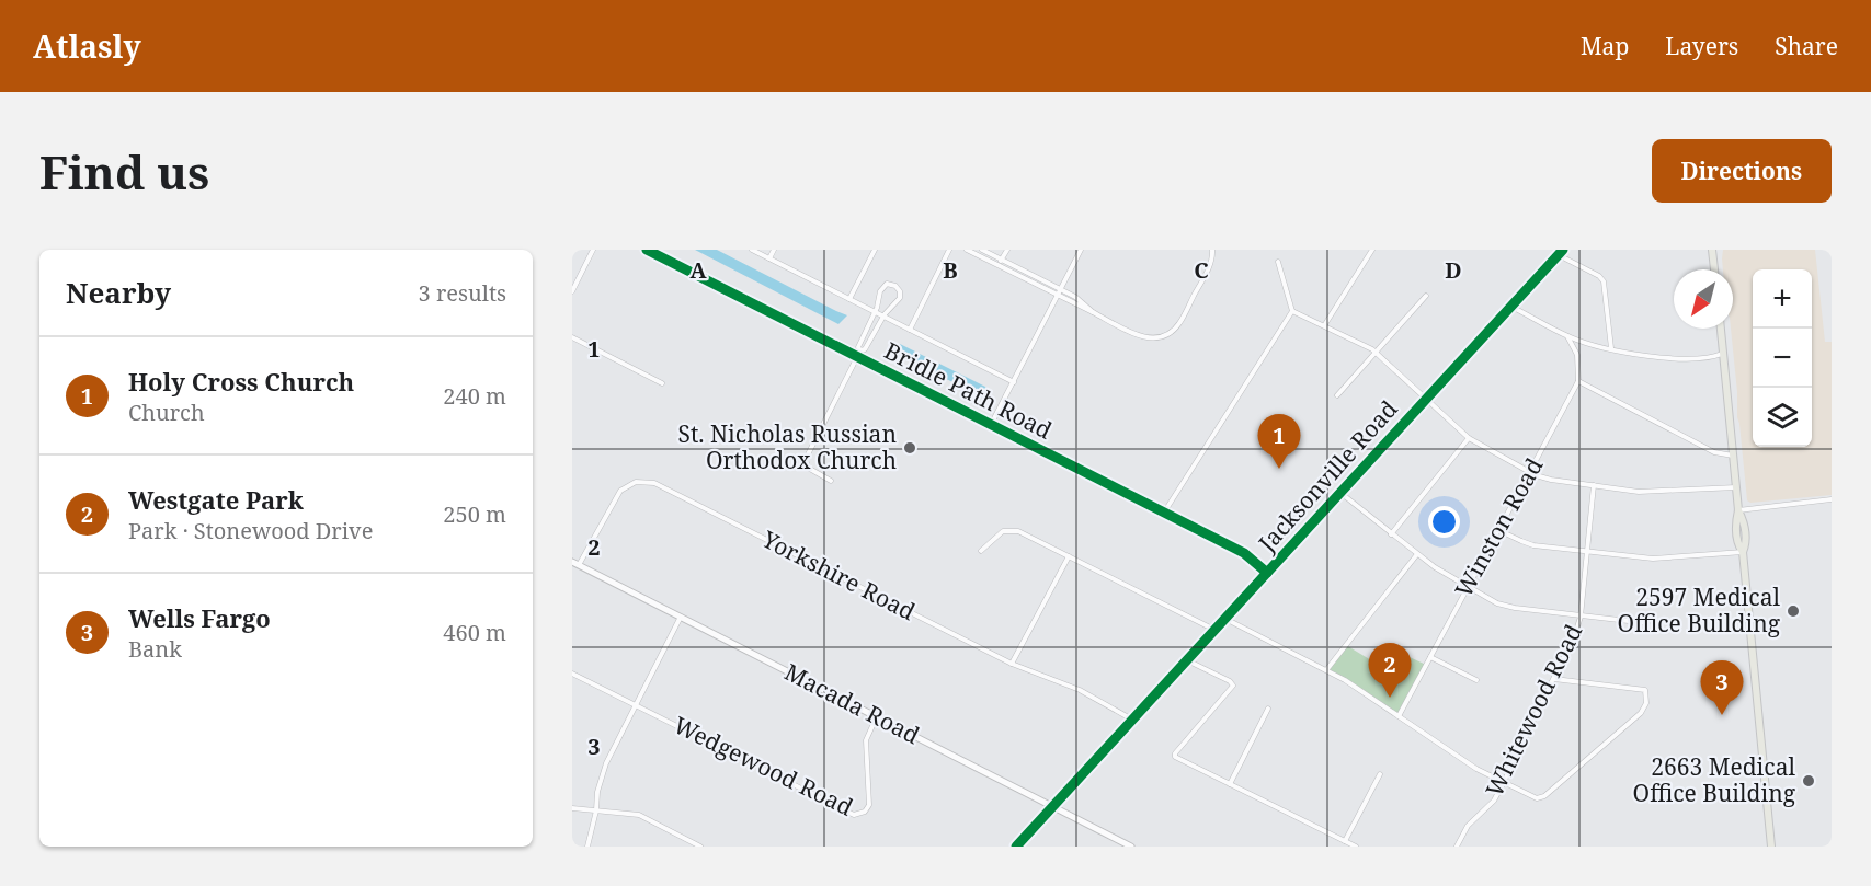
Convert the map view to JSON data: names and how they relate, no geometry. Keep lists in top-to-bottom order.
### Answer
{
  "streets": {
    "street": [
      "Bridle Path Road",
      "Jacksonville Road",
      "Winston Road",
      "Yorkshire Road",
      "Macada Road",
      "Whitewood Road",
      "Wedgewood Road"
    ]
  },
  "crossings": [
    ["Bridle Path Road", "Jacksonville Road"],
    ["Jacksonville Road", "Yorkshire Road"],
    ["Jacksonville Road", "Macada Road"],
    ["Yorkshire Road", "Macada Road"],
    ["Macada Road", "Wedgewood Road"]
  ],
  "places": ["St. Nicholas Russian Orthodox Church", "2597 Medical Office Building", "2663 Medical Office Building"],
  "north": "bottom left",
  "page": {
    "header": "Atlasly",
    "nav": ["Map", "Layers", "Share"],
    "buttons": "Directions",
    "title": "Find us",
    "heading": ["Nearby", "3 results"],
    "map_buttons": ["+", "−"],
    "list": [
      {
        "mark": "1",
        "name": "Holy Cross Church",
        "note": "Church",
        "value": "240 m"
      },
      {
        "mark": "2",
        "name": "Westgate Park",
        "note": "Park · Stonewood Drive",
        "value": "250 m"
      },
      {
        "mark": "3",
        "name": "Wells Fargo",
        "note": "Bank",
        "value": "460 m"
      }
    ],
    "pins": ["1", "2", "3"]
  },
  "grid": {
    "columns": [
      "A",
      "B",
      "C",
      "D"
    ],
    "rows": ["1", "2", "3"]
  }
}
